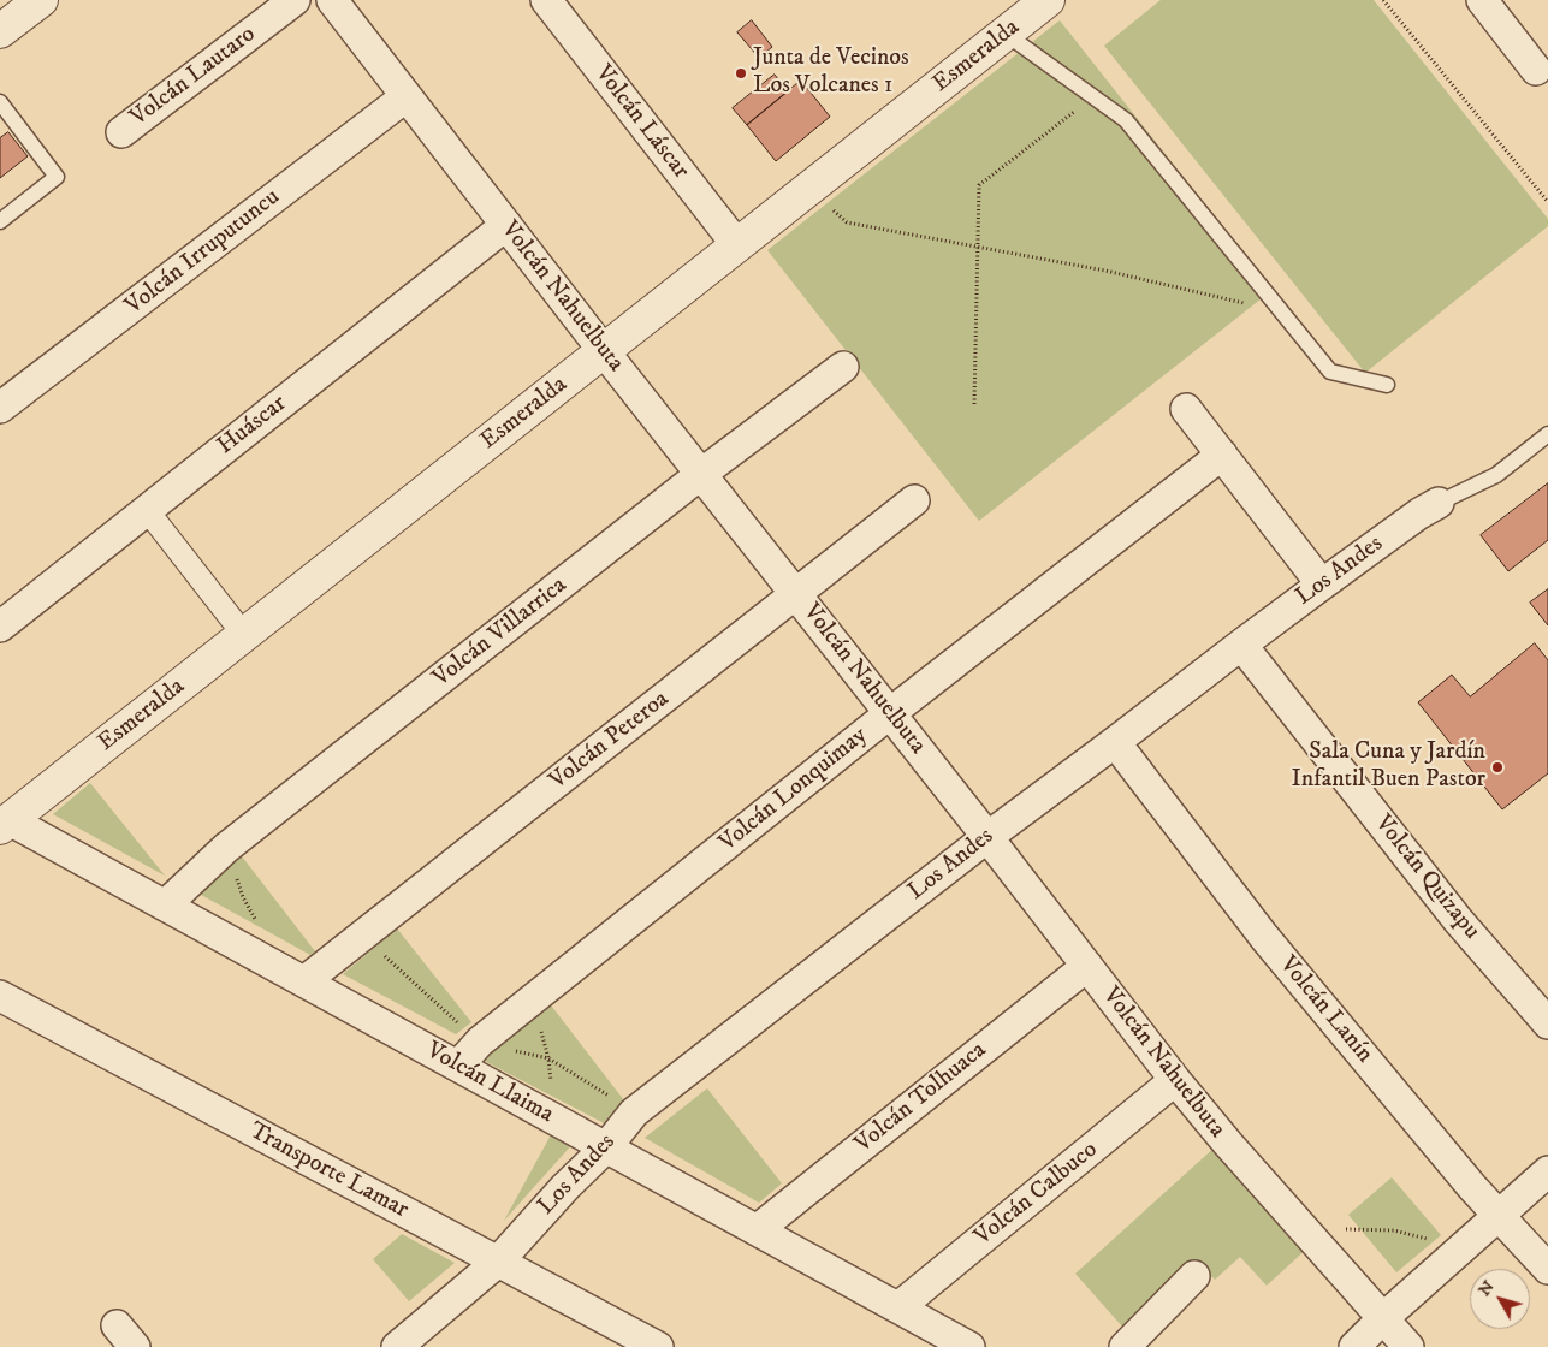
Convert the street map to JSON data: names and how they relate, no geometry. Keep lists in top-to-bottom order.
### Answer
{
  "streets": {
    "street": [
      "Esmeralda",
      "Volcán Lautaro",
      "Volcán Láscar",
      "Volcán Irruputuncu",
      "Volcán Nahuelbuta",
      "Huáscar",
      "Los Andes",
      "Volcán Villarrica",
      "Volcán Peteroa",
      "Volcán Lonquimay",
      "Volcán Quizapu",
      "Volcán Lanín",
      "Volcán Llaima",
      "Volcán Tolhuaca",
      "Transporte Lamar",
      "Volcán Calbuco"
    ]
  },
  "crossings": [
    ["Esmeralda", "Volcán Láscar"],
    ["Esmeralda", "Volcán Nahuelbuta"],
    ["Esmeralda", "Volcán Llaima"],
    ["Volcán Irruputuncu", "Volcán Nahuelbuta"],
    ["Volcán Nahuelbuta", "Huáscar"],
    ["Volcán Nahuelbuta", "Los Andes"],
    ["Volcán Nahuelbuta", "Volcán Villarrica"],
    ["Volcán Nahuelbuta", "Volcán Peteroa"],
    ["Volcán Nahuelbuta", "Volcán Lonquimay"],
    ["Volcán Nahuelbuta", "Volcán Tolhuaca"],
    ["Volcán Nahuelbuta", "Volcán Calbuco"],
    ["Los Andes", "Volcán Quizapu"],
    ["Los Andes", "Volcán Lanín"],
    ["Los Andes", "Volcán Llaima"],
    ["Los Andes", "Transporte Lamar"],
    ["Volcán Villarrica", "Volcán Llaima"],
    ["Volcán Peteroa", "Volcán Llaima"],
    ["Volcán Lonquimay", "Volcán Llaima"],
    ["Volcán Llaima", "Volcán Tolhuaca"],
    ["Volcán Llaima", "Volcán Calbuco"]
  ],
  "places": ["Junta de Vecinos Los Volcanes 1", "Sala Cuna y Jardín Infantil Buen Pastor"],
  "north": "top left"
}
